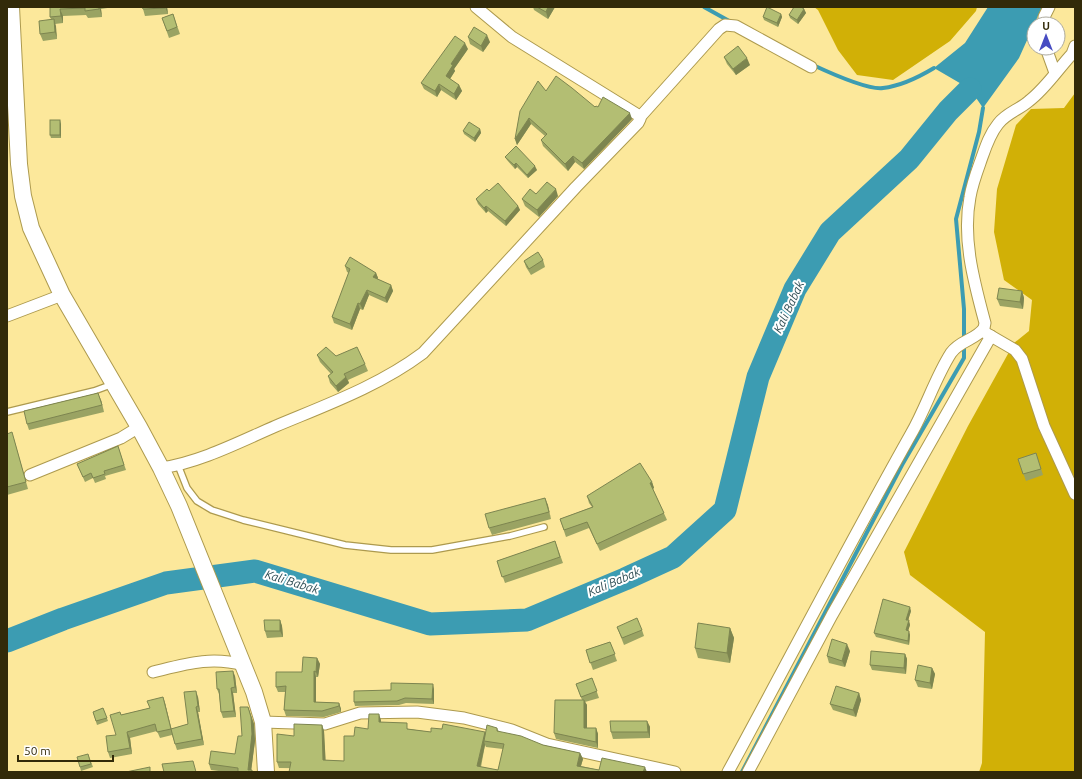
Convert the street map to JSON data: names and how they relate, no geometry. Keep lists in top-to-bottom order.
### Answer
{
  "water": ["Kali Babak"],
  "scale_bar": "50 m",
  "north": "top"
}
